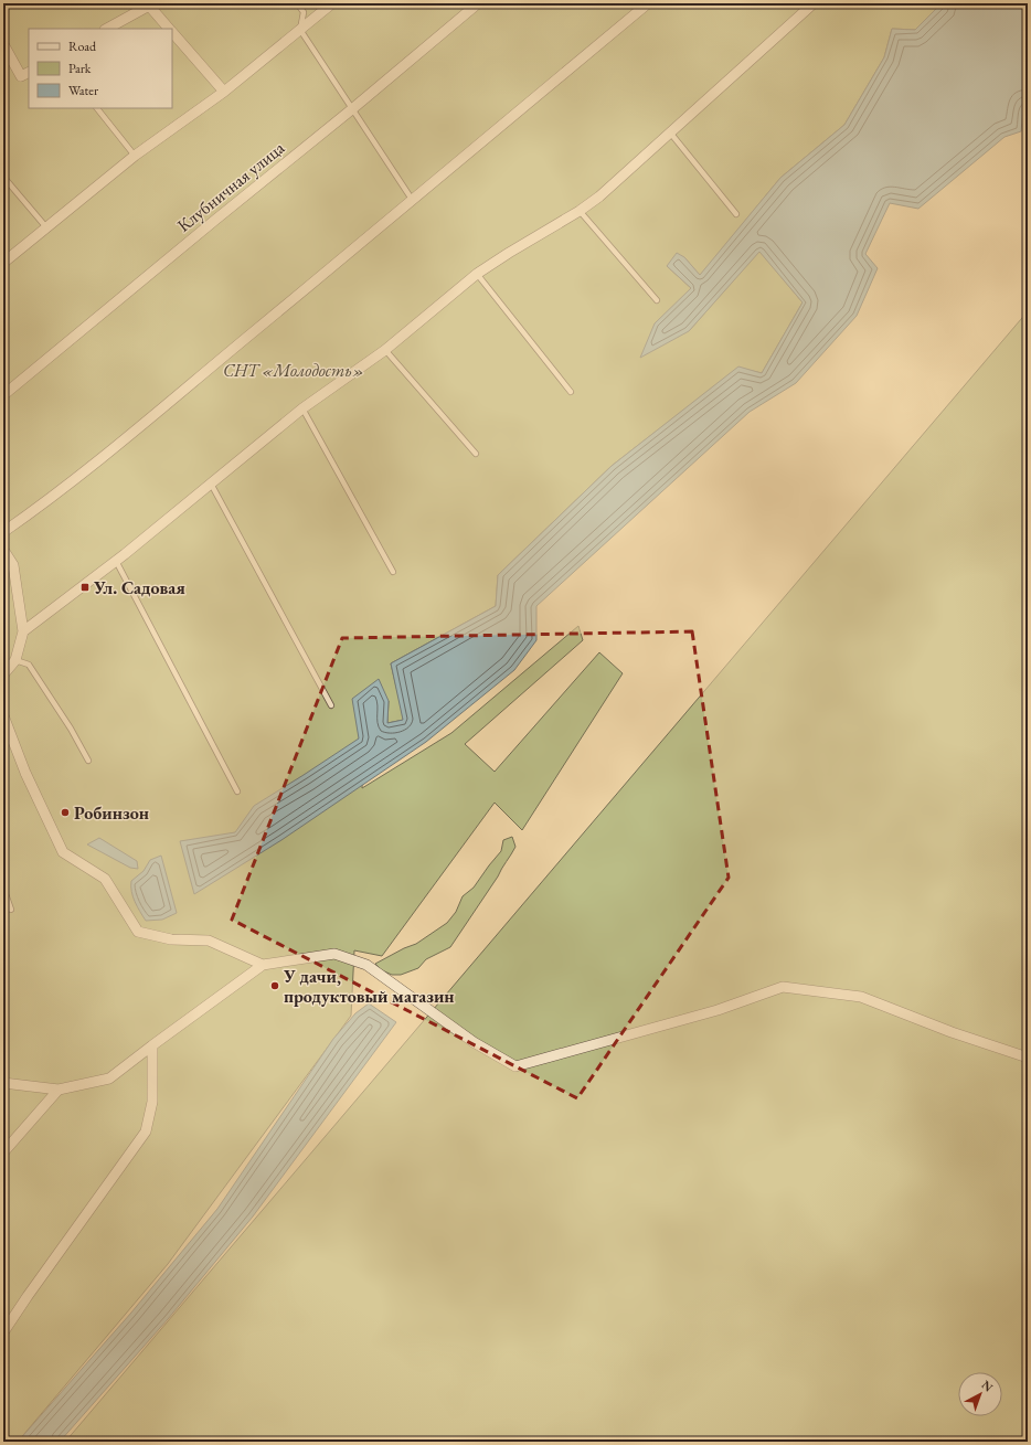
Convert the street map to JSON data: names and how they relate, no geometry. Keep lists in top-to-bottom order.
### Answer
{
  "streets": {
    "street": ["Клубничная улица"]
  },
  "parks": ["СНТ «Молодость»"],
  "places": {
    "transit": ["Ул. Садовая"],
    "other": ["Робинзон", "У дачи, продуктовый магазин"]
  },
  "legend": ["Road", "Park", "Water"],
  "north": "top right"
}
